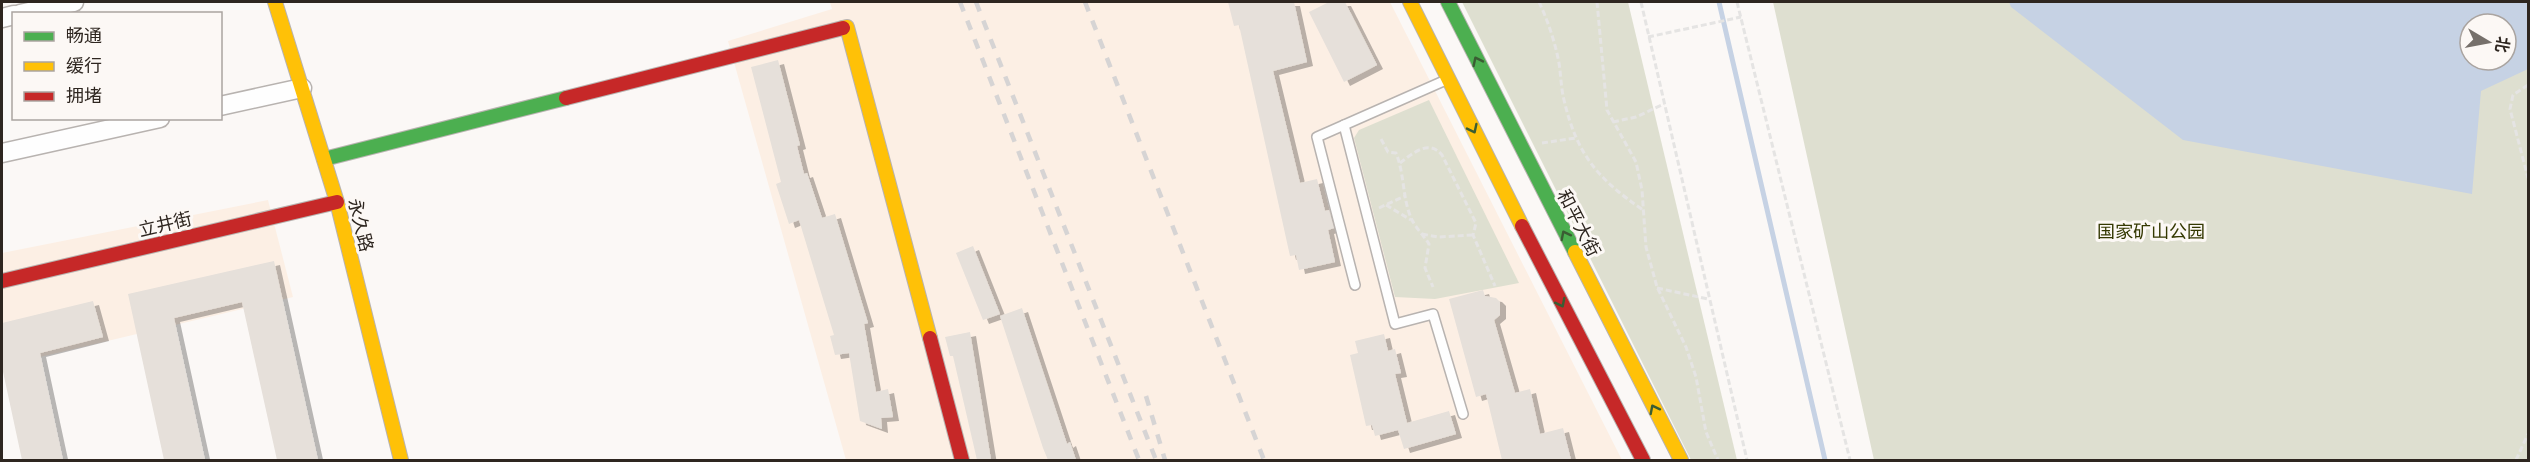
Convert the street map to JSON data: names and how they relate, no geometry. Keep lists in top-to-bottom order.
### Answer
{
  "streets": {
    "main road": ["和平大街", "立井街", "永久路"]
  },
  "crossings": [
    ["立井街", "永久路"]
  ],
  "parks": ["国家矿山公园"],
  "legend": ["畅通", "缓行", "拥堵"],
  "north": "right"
}
